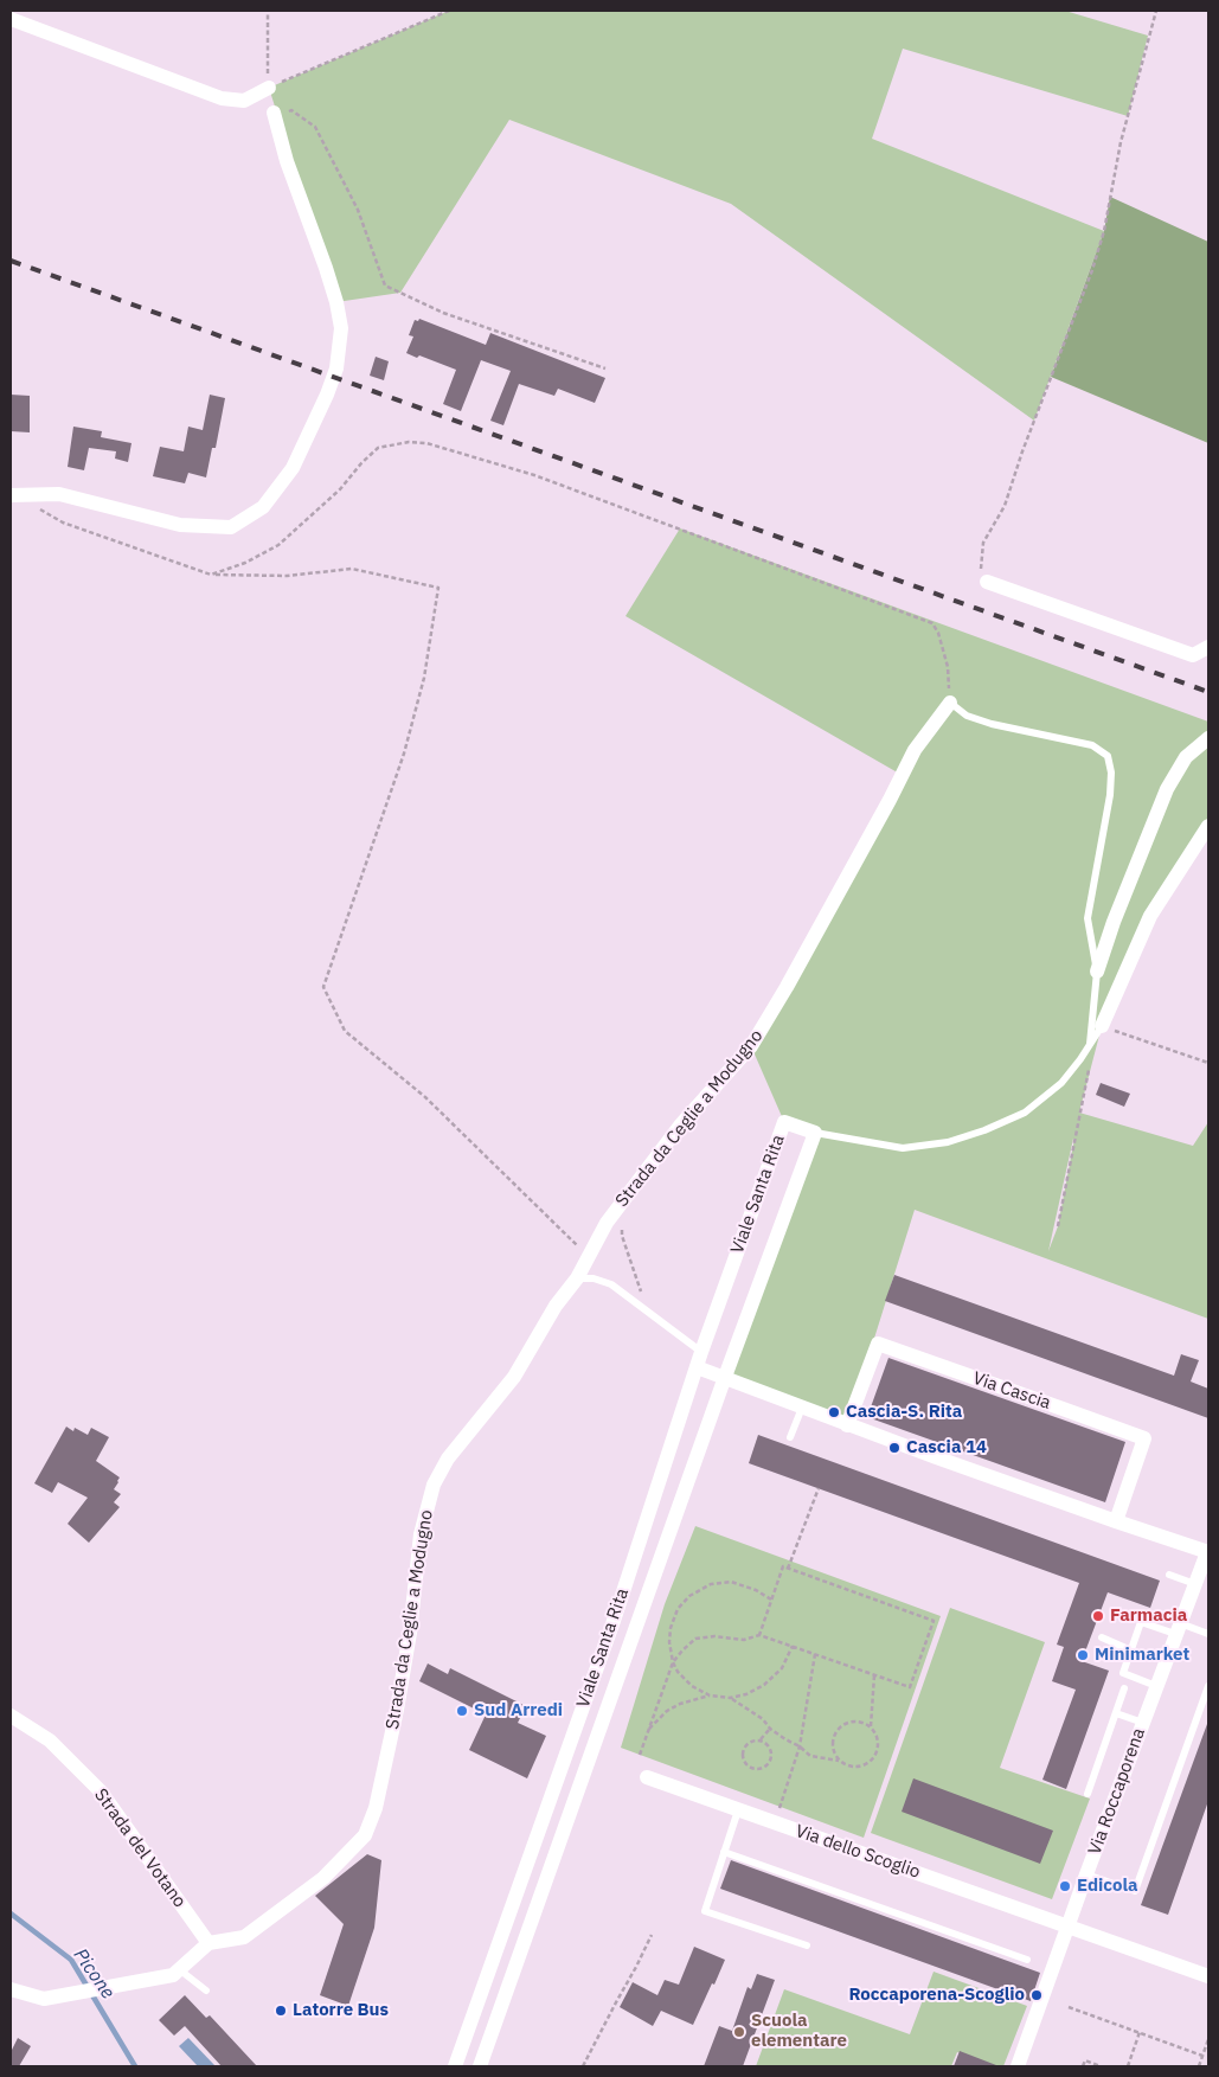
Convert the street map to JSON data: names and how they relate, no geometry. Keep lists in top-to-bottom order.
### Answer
{
  "streets": {
    "street": [
      "Strada da Ceglie a Modugno",
      "Viale Santa Rita",
      "Via Cascia",
      "Via Roccaporena",
      "Strada del Votano",
      "Via dello Scoglio"
    ]
  },
  "crossings": [
    ["Strada da Ceglie a Modugno", "Strada del Votano"],
    ["Via Roccaporena", "Via dello Scoglio"]
  ],
  "water": ["Picone"],
  "places": [
    "Cascia-S. Rita",
    "Cascia 14",
    "Farmacia",
    "Minimarket",
    "Sud Arredi",
    "Edicola",
    "Roccaporena-Scoglio",
    "Latorre Bus",
    "Scuola elementare"
  ]
}
